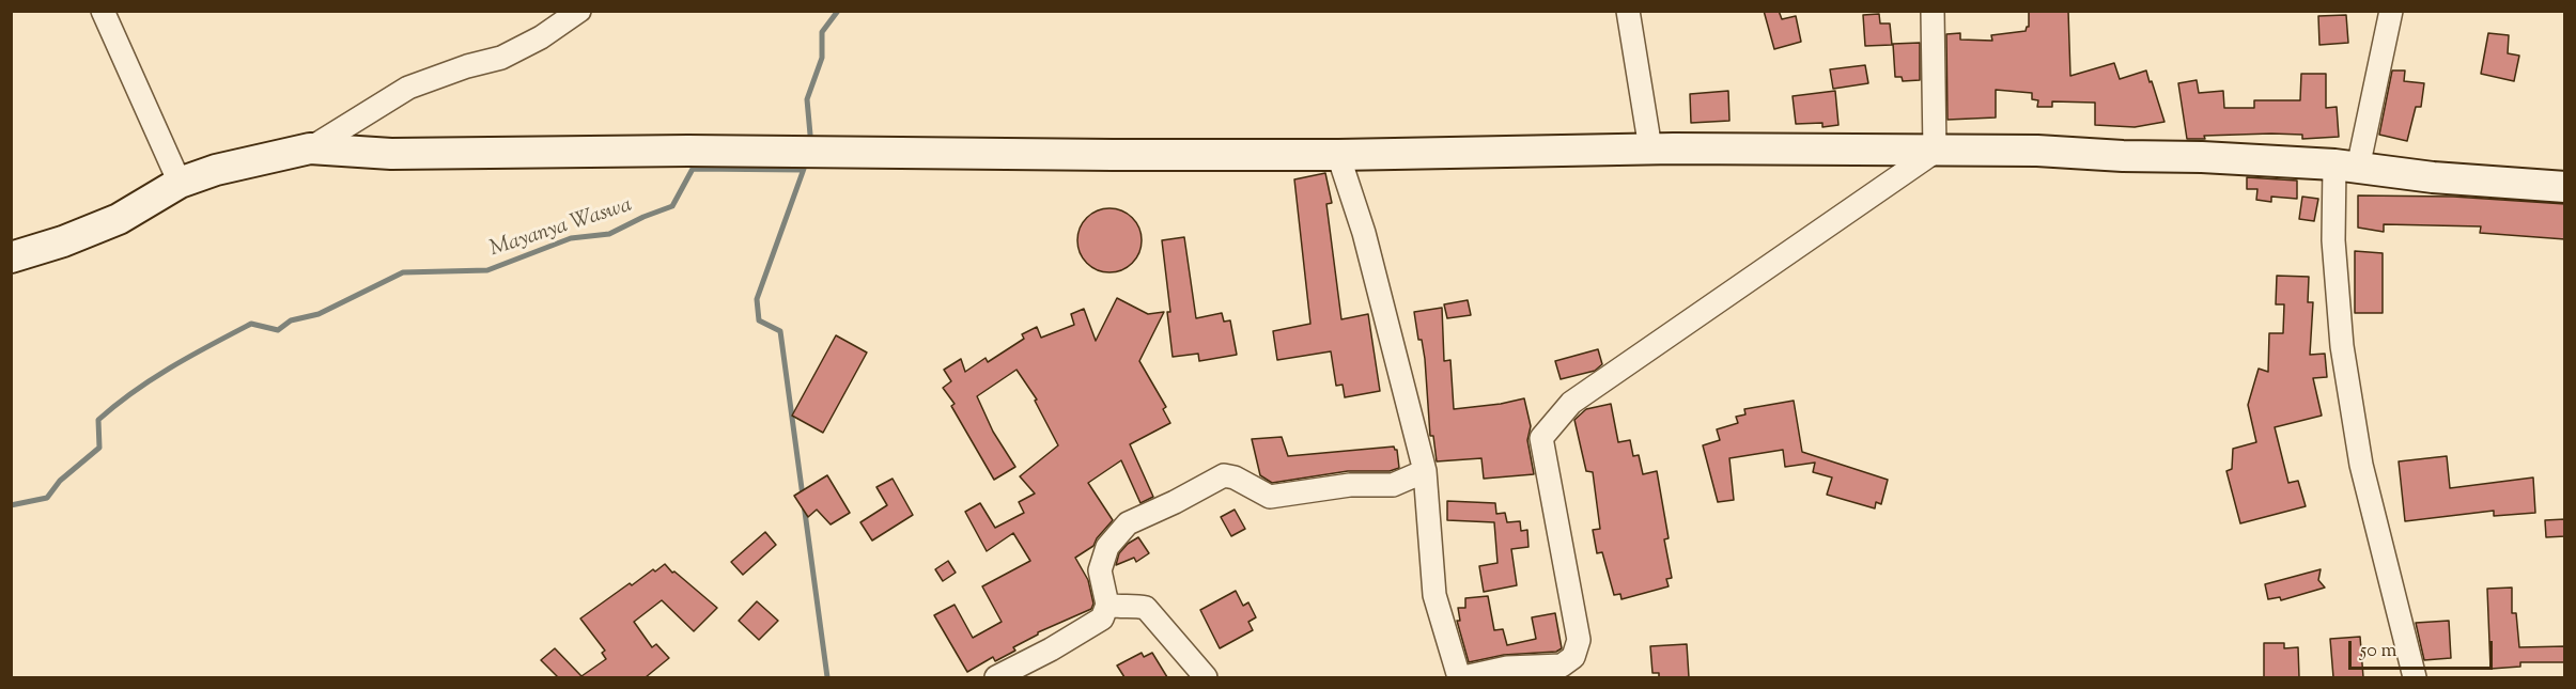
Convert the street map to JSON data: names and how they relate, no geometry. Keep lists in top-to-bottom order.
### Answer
{
  "water": ["Mayanya Waswa"],
  "scale_bar": "50 m"
}
